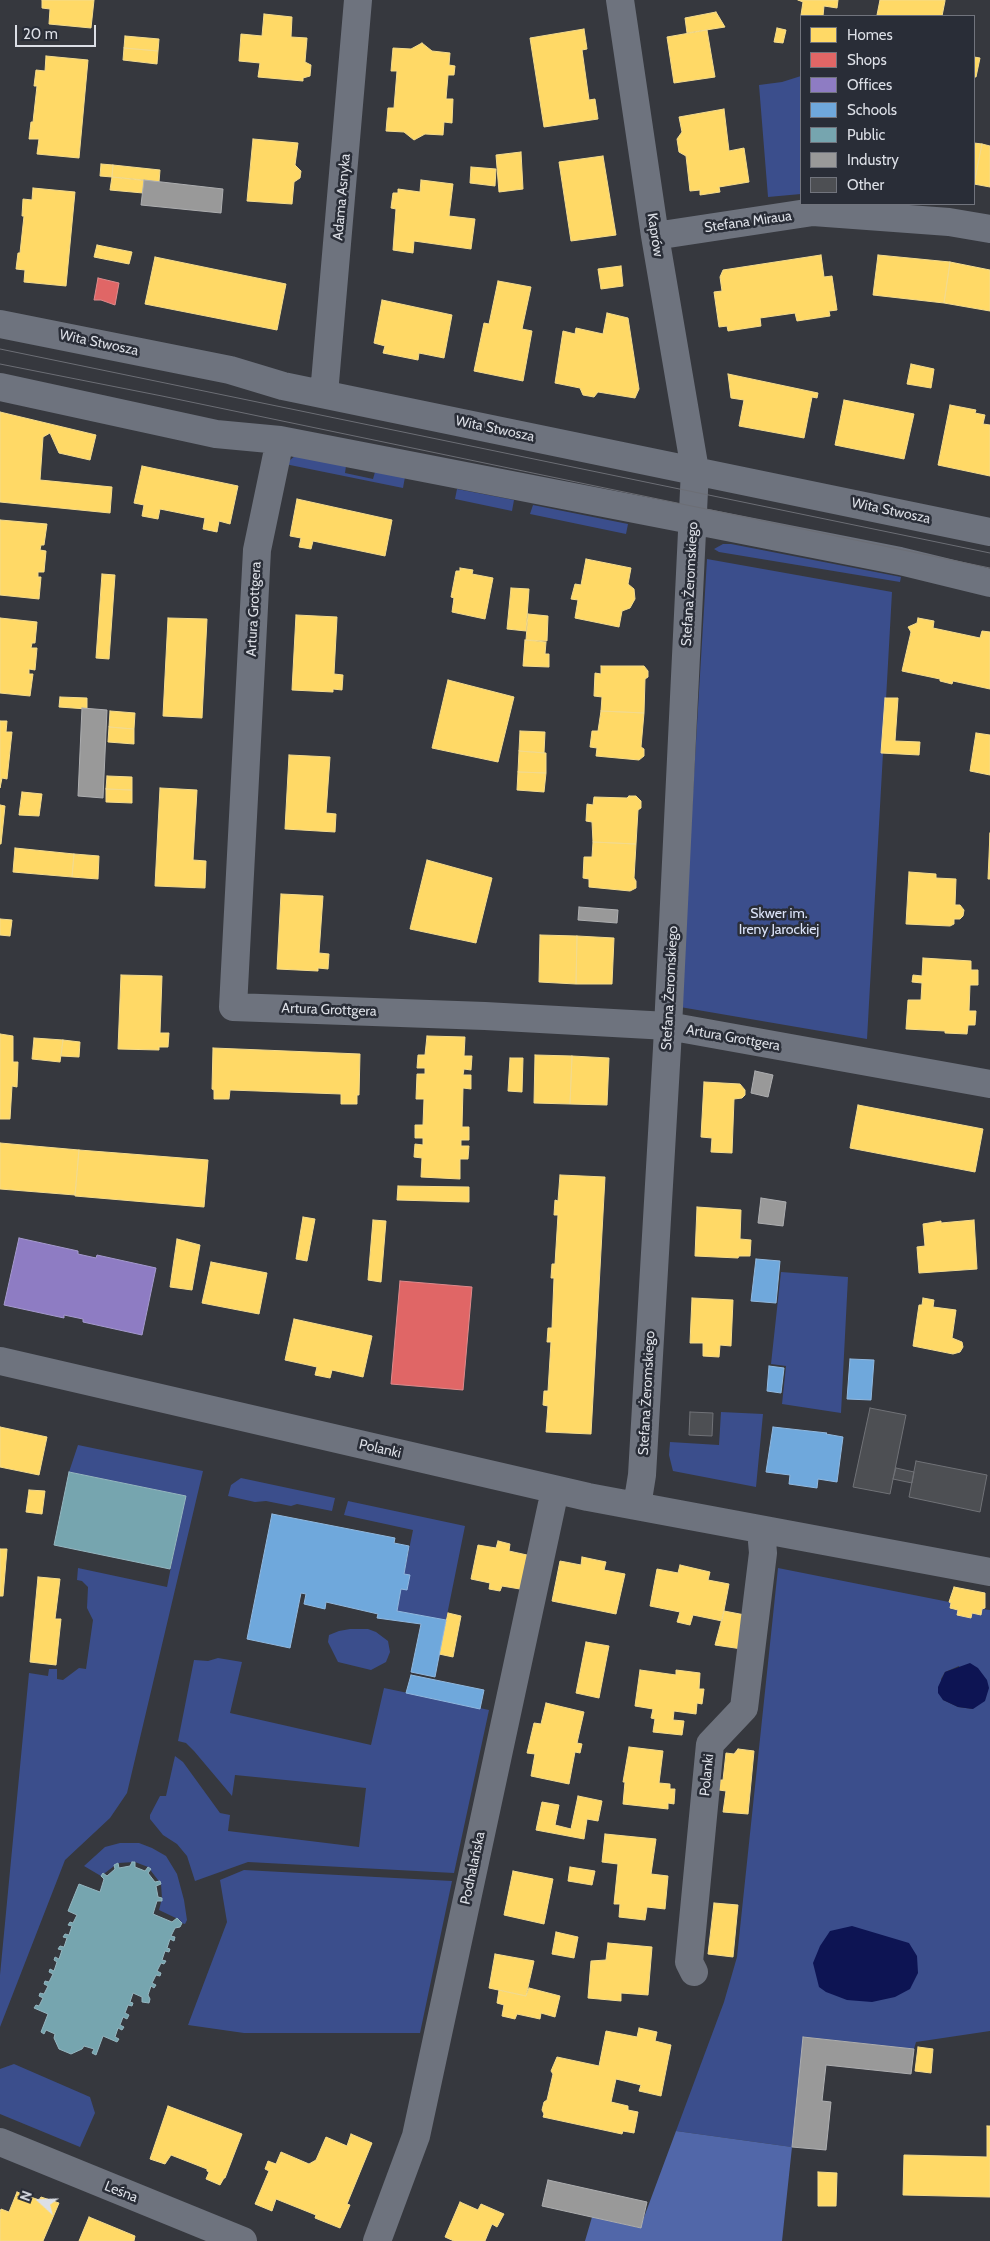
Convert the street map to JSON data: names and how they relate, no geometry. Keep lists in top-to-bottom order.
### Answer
{
  "streets": {
    "street": [
      "Adama Asnyka",
      "Stefana Miraua",
      "Kaprów",
      "Wita Stwosza",
      "Stefana Żeromskiego",
      "Artura Grottgera",
      "Polanki",
      "Podhalańska",
      "Leśna"
    ]
  },
  "crossings": [
    ["Adama Asnyka", "Wita Stwosza"],
    ["Stefana Miraua", "Kaprów"],
    ["Kaprów", "Wita Stwosza"],
    ["Kaprów", "Stefana Żeromskiego"],
    ["Wita Stwosza", "Stefana Żeromskiego"],
    ["Stefana Żeromskiego", "Artura Grottgera"],
    ["Stefana Żeromskiego", "Polanki"],
    ["Polanki", "Podhalańska"]
  ],
  "parks": ["Skwer im. Ireny Jarockiej"],
  "legend": [
    "Homes",
    "Shops",
    "Offices",
    "Schools",
    "Public",
    "Industry",
    "Other"
  ],
  "scale_bar": "20 m",
  "north": "left"
}
